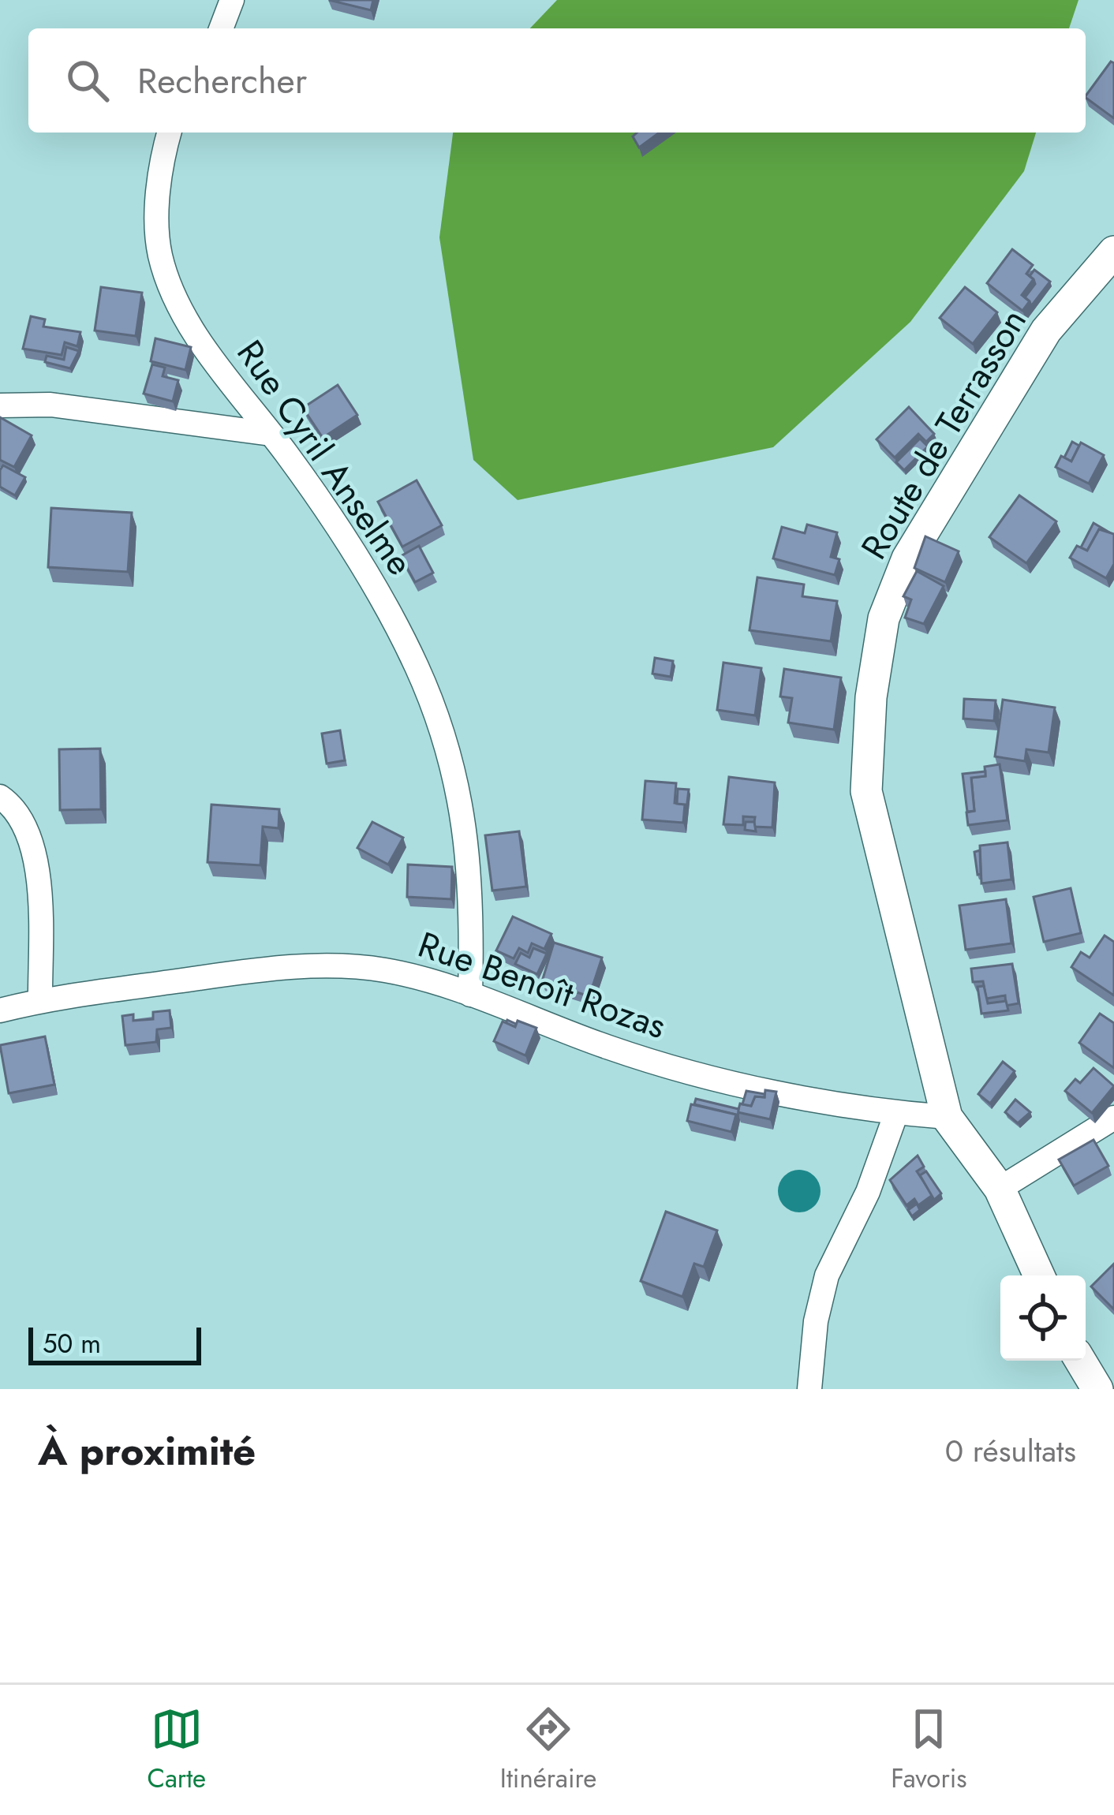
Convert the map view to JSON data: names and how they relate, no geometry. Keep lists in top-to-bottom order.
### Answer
{
  "streets": {
    "street": ["Route de Terrasson", "Rue Cyril Anselme", "Rue Benoît Rozas"]
  },
  "crossings": [
    ["Route de Terrasson", "Rue Benoît Rozas"],
    ["Rue Cyril Anselme", "Rue Benoît Rozas"]
  ],
  "scale_bar": "50 m",
  "page": {
    "search": "Rechercher",
    "scale": "50 m",
    "heading": ["À proximité", "0 résultats"],
    "nav": ["Carte", "Itinéraire", "Favoris"]
  }
}
